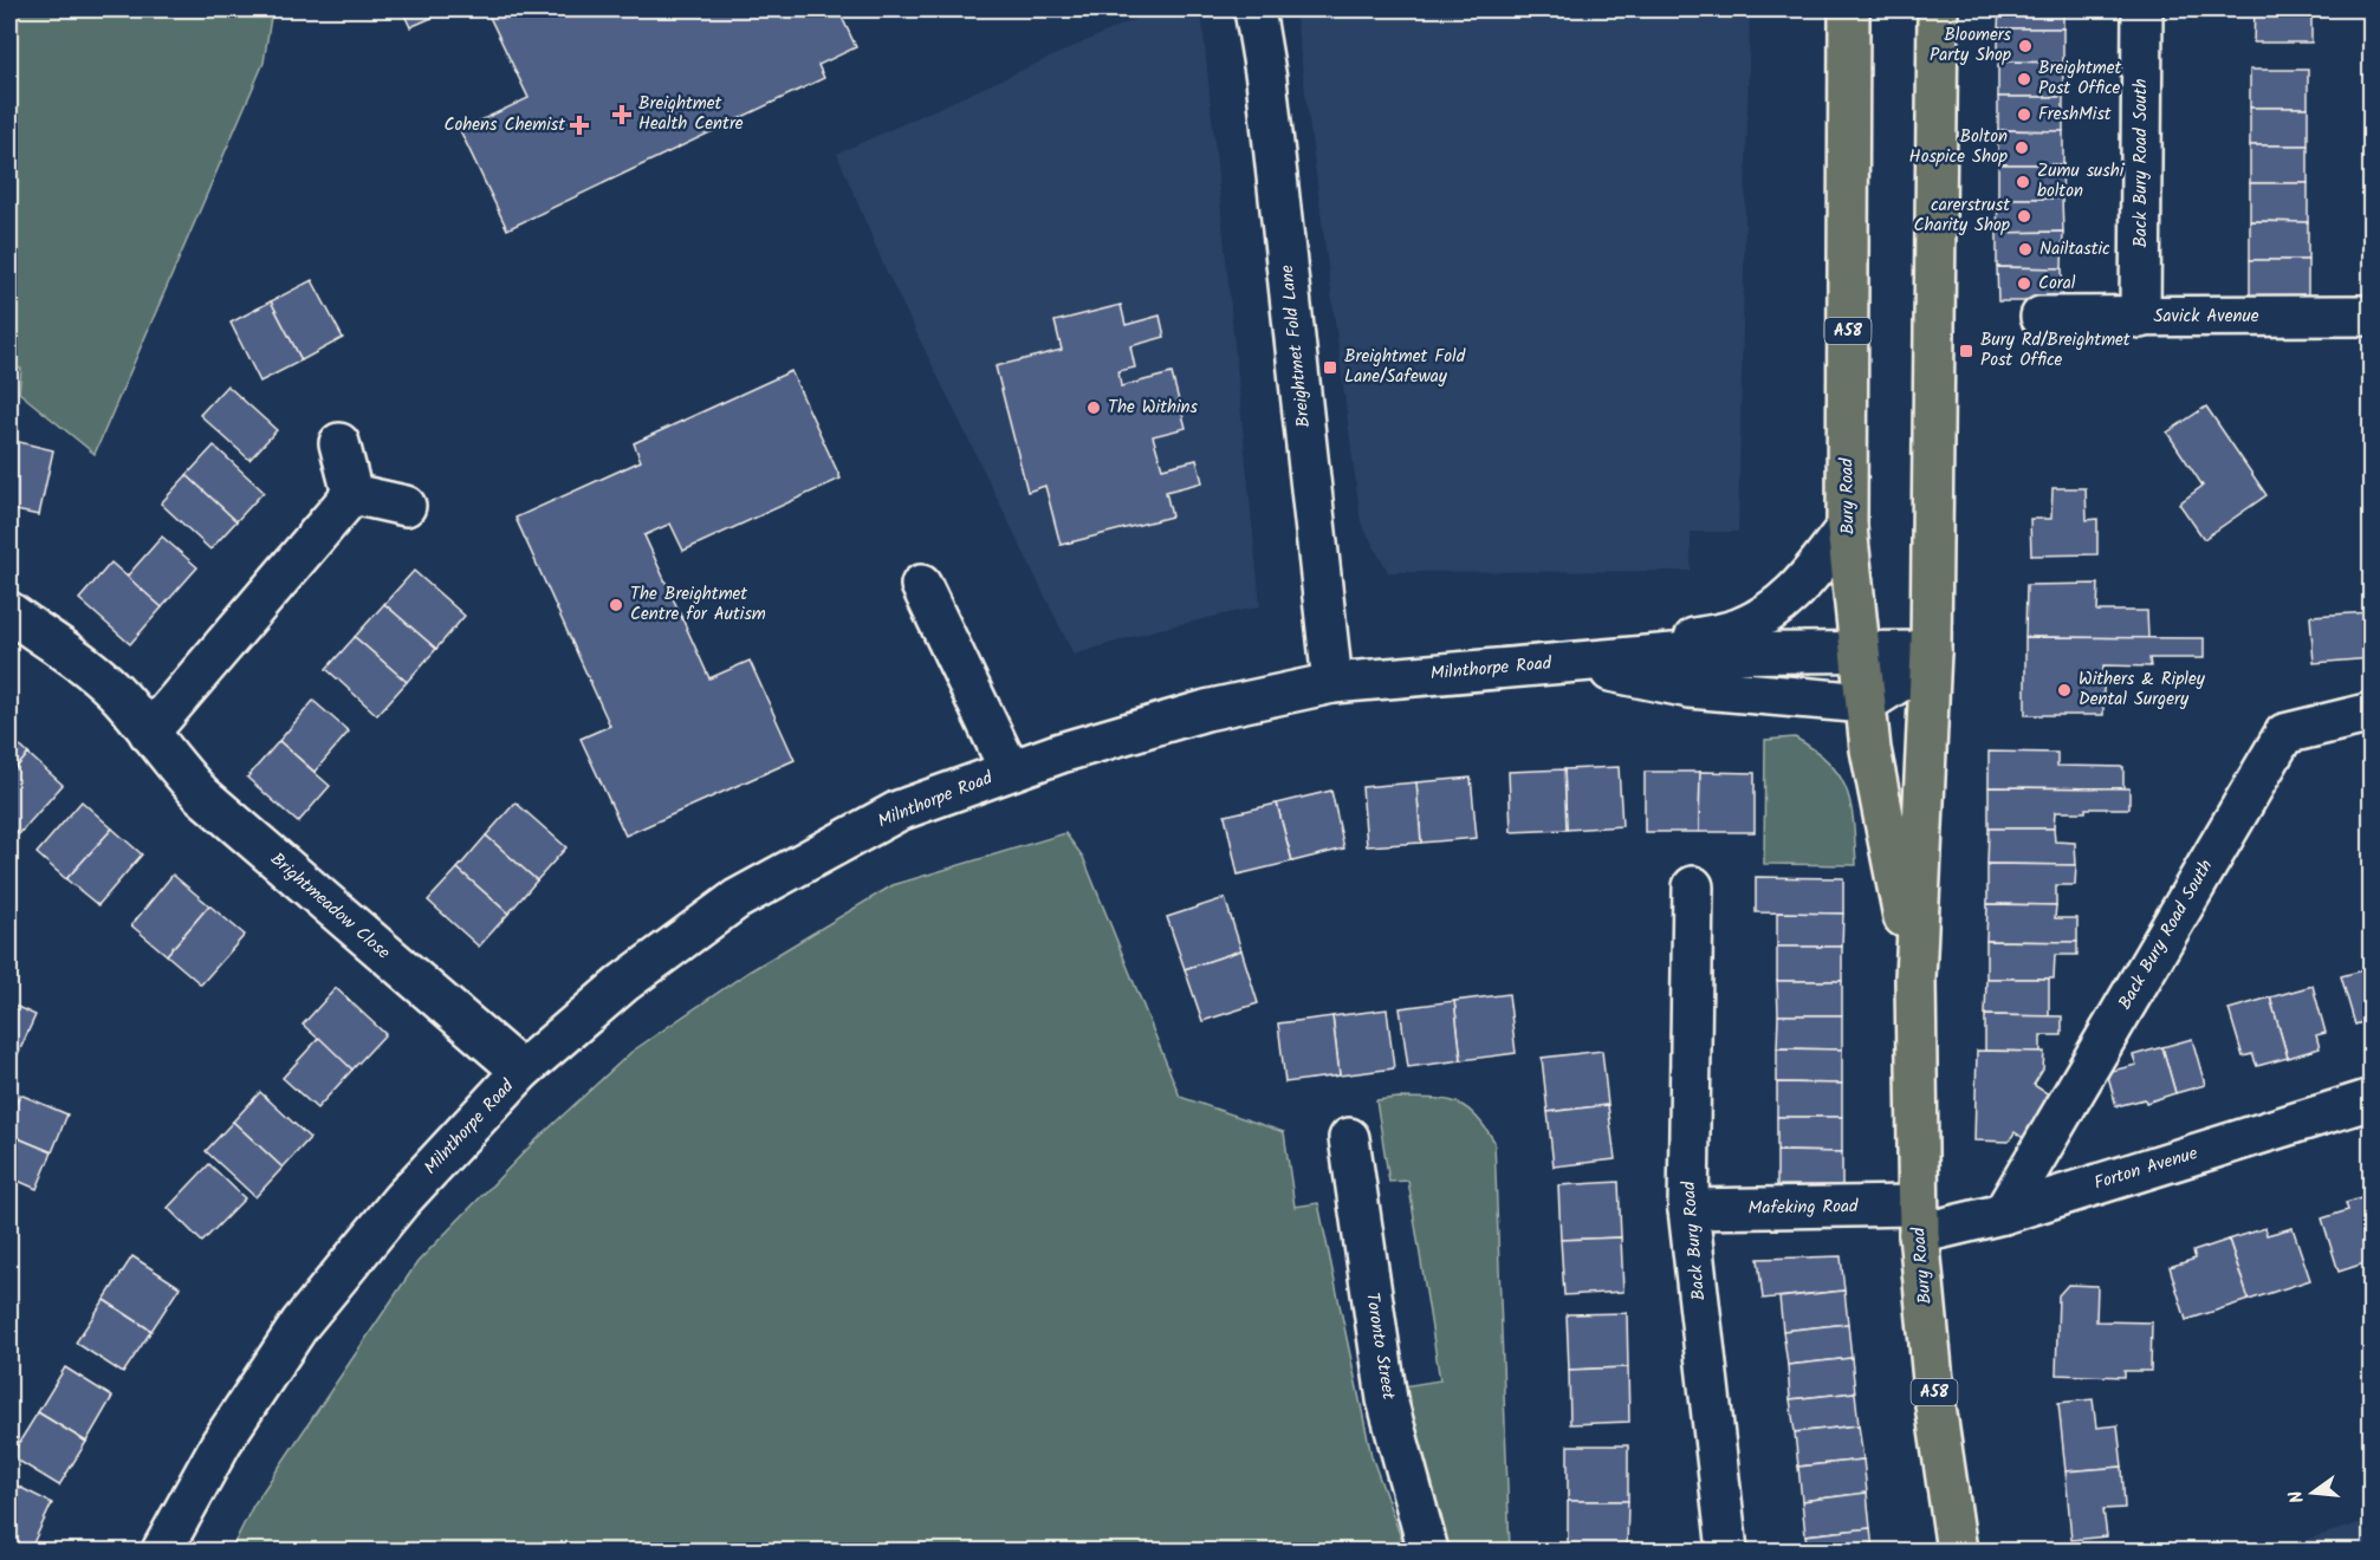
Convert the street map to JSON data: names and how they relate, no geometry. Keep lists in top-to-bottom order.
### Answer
{
  "streets": {
    "highway": ["A58", "Bury Road"],
    "street": [
      "Back Bury Road South",
      "Savick Avenue",
      "Breightmet Fold Lane",
      "Milnthorpe Road",
      "Brightmeadow Close",
      "Forton Avenue",
      "Mafeking Road",
      "Back Bury Road",
      "Toronto Street"
    ]
  },
  "crossings": [
    ["Back Bury Road South", "Savick Avenue"],
    ["Back Bury Road South", "Forton Avenue"],
    ["Breightmet Fold Lane", "Milnthorpe Road"],
    ["Bury Road", "Milnthorpe Road"],
    ["Bury Road", "Forton Avenue"],
    ["Bury Road", "Mafeking Road"],
    ["Milnthorpe Road", "Brightmeadow Close"],
    ["Forton Avenue", "Mafeking Road"],
    ["Mafeking Road", "Back Bury Road"]
  ],
  "places": {
    "other": [
      "Bloomers Party Shop",
      "Breightmet Post Office",
      "FreshMist",
      "Bolton Hospice Shop",
      "Zumu sushi bolton",
      "carerstrust Charity Shop",
      "Nailtastic",
      "Coral",
      "The Withins",
      "The Breightmet Centre for Autism",
      "Withers & Ripley Dental Surgery"
    ],
    "health": ["Breightmet Health Centre", "Cohens Chemist"],
    "transit": ["Bury Rd/Breightmet Post Office", "Breightmet Fold Lane/Safeway"]
  },
  "north": "left"
}
